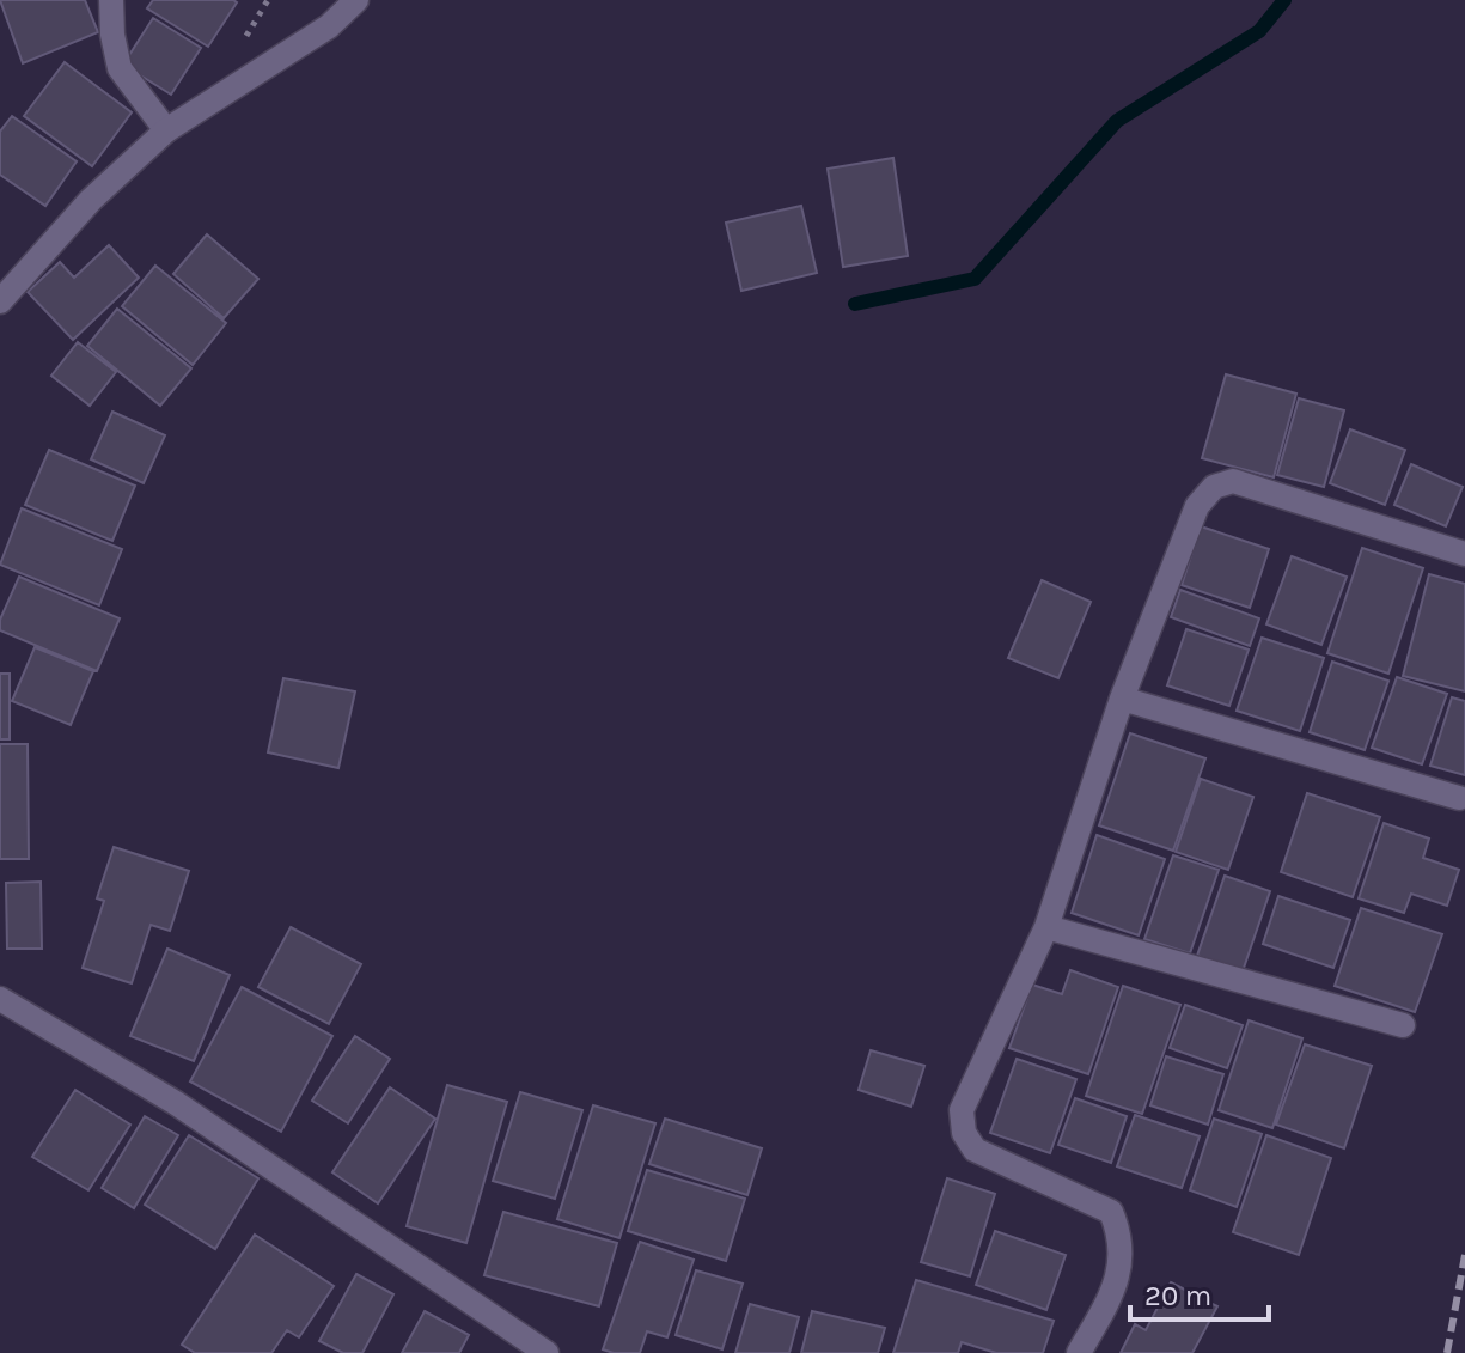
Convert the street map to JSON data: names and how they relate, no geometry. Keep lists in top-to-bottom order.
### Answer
{
  "scale_bar": "20 m"
}
